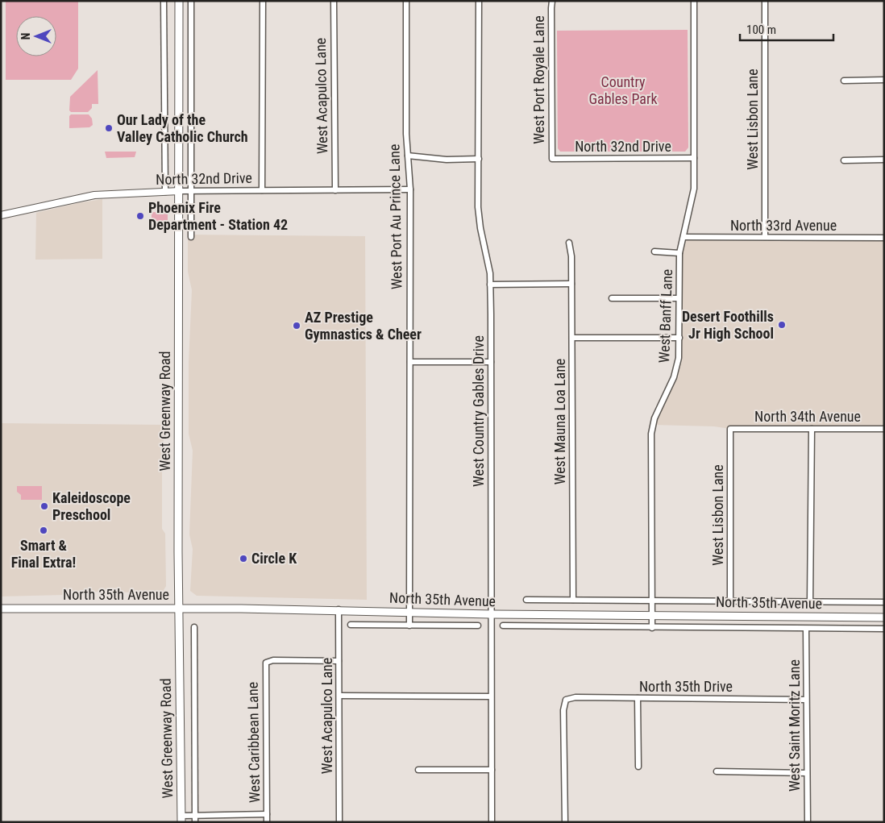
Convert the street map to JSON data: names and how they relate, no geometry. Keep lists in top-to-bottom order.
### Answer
{
  "streets": {
    "main road": ["West Greenway Road", "North 35th Avenue"],
    "street": [
      "West Port Royale Lane",
      "West Acapulco Lane",
      "West Lisbon Lane",
      "North 32nd Drive",
      "West Port Au Prince Lane",
      "North 33rd Avenue",
      "West Banff Lane",
      "West Country Gables Drive",
      "North 34th Avenue",
      "West Mauna Loa Lane",
      "North 35th Drive",
      "West Saint Moritz Lane",
      "West Caribbean Lane"
    ]
  },
  "crossings": [
    ["West Port Royale Lane", "North 32nd Drive"],
    ["West Acapulco Lane", "North 32nd Drive"],
    ["West Acapulco Lane", "North 35th Avenue"],
    ["West Acapulco Lane", "West Caribbean Lane"],
    ["West Lisbon Lane", "North 33rd Avenue"],
    ["West Lisbon Lane", "North 34th Avenue"],
    ["West Lisbon Lane", "North 35th Avenue"],
    ["North 32nd Drive", "West Port Au Prince Lane"],
    ["North 32nd Drive", "West Banff Lane"],
    ["North 32nd Drive", "West Greenway Road"],
    ["West Port Au Prince Lane", "North 35th Avenue"],
    ["North 33rd Avenue", "West Banff Lane"],
    ["West Banff Lane", "North 35th Avenue"],
    ["West Greenway Road", "North 35th Avenue"],
    ["West Country Gables Drive", "North 35th Avenue"],
    ["West Mauna Loa Lane", "North 35th Avenue"],
    ["North 35th Avenue", "West Saint Moritz Lane"],
    ["North 35th Drive", "West Saint Moritz Lane"]
  ],
  "parks": ["Country Gables Park"],
  "places": [
    "Our Lady of the Valley Catholic Church",
    "Phoenix Fire Department - Station 42",
    "Desert Foothills Jr High School",
    "AZ Prestige Gymnastics & Cheer",
    "Kaleidoscope Preschool",
    "Smart & Final Extra!",
    "Circle K"
  ],
  "scale_bar": "100 m",
  "north": "left"
}
